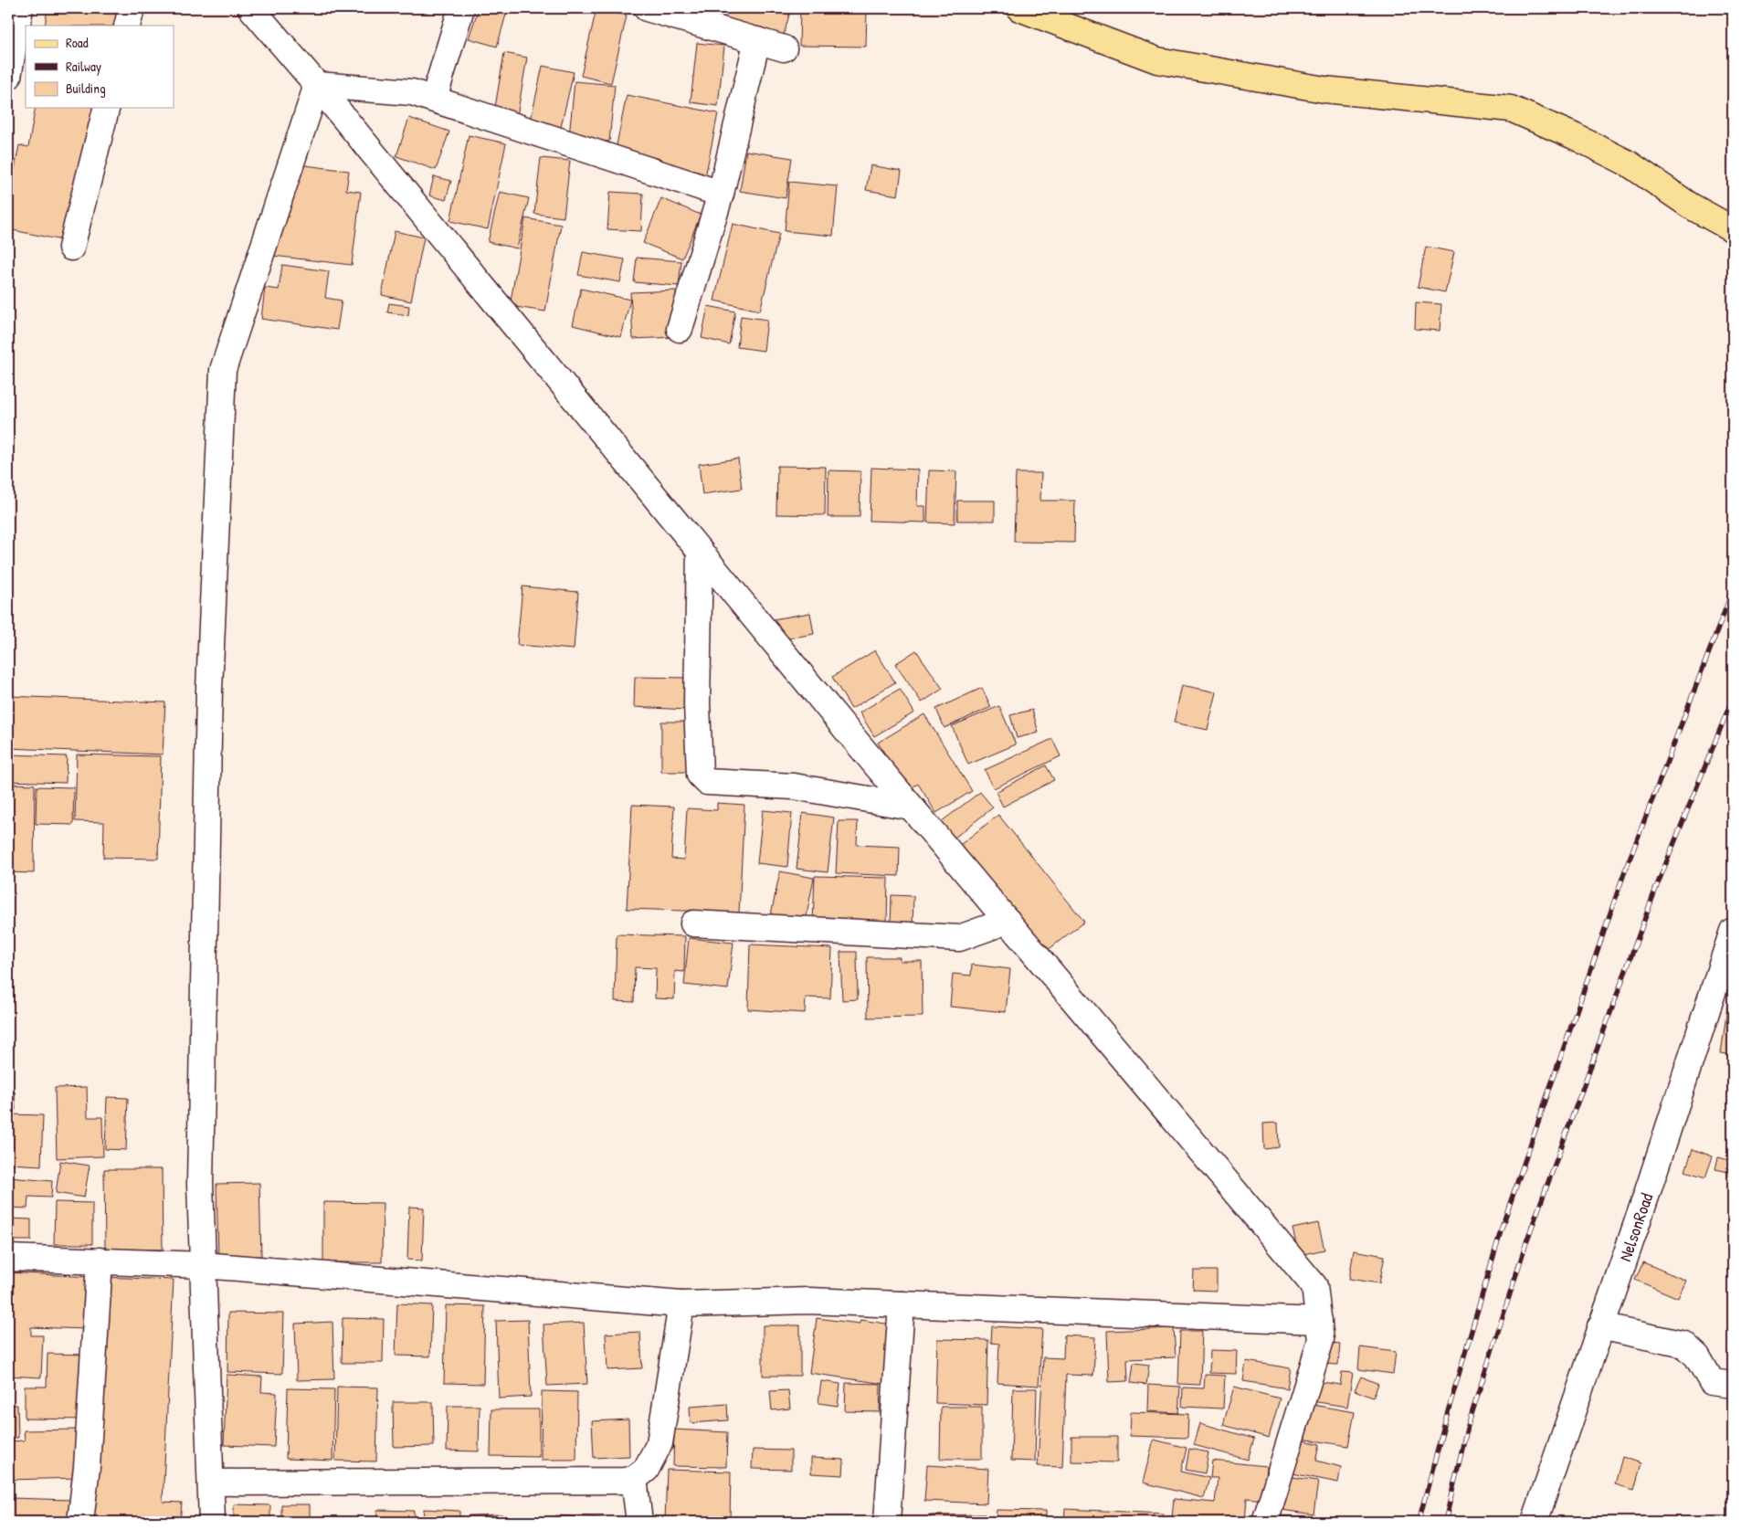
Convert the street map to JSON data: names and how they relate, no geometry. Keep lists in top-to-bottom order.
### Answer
{
  "streets": {
    "street": ["NelsonRoad"]
  },
  "legend": ["Road", "Railway", "Building"]
}
